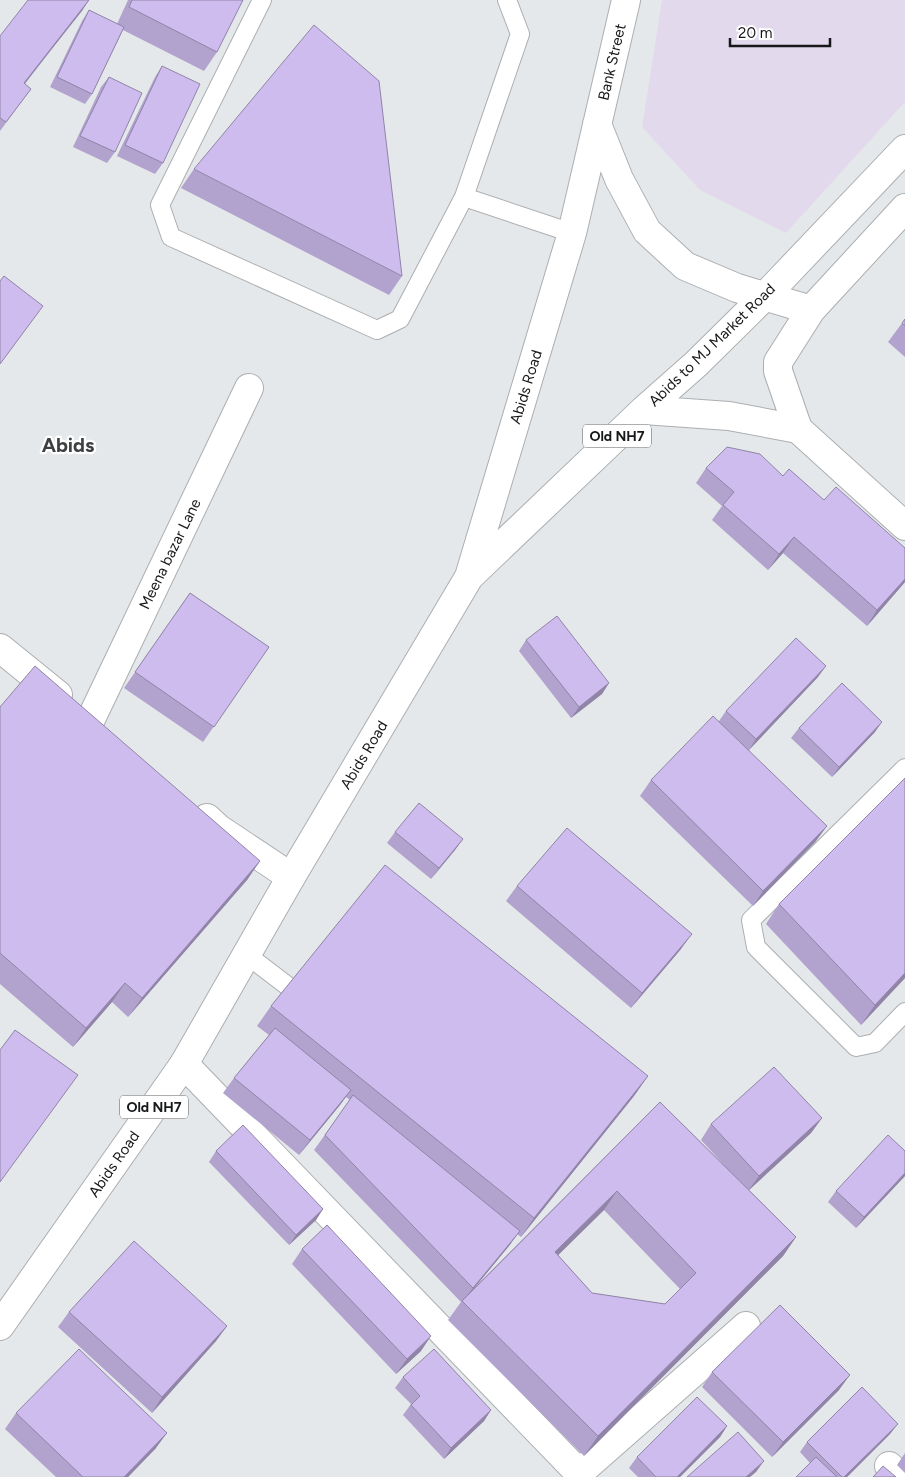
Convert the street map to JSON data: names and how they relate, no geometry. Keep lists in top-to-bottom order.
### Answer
{
  "streets": {
    "main road": [
      "Bank Street",
      "Abids to MJ Market Road",
      "Abids Road",
      "Old NH7",
      "Meena bazar Lane"
    ]
  },
  "crossings": [
    ["Bank Street", "Abids Road"],
    ["Abids to MJ Market Road", "Abids Road"]
  ],
  "districts": ["Abids"],
  "scale_bar": "20 m"
}
